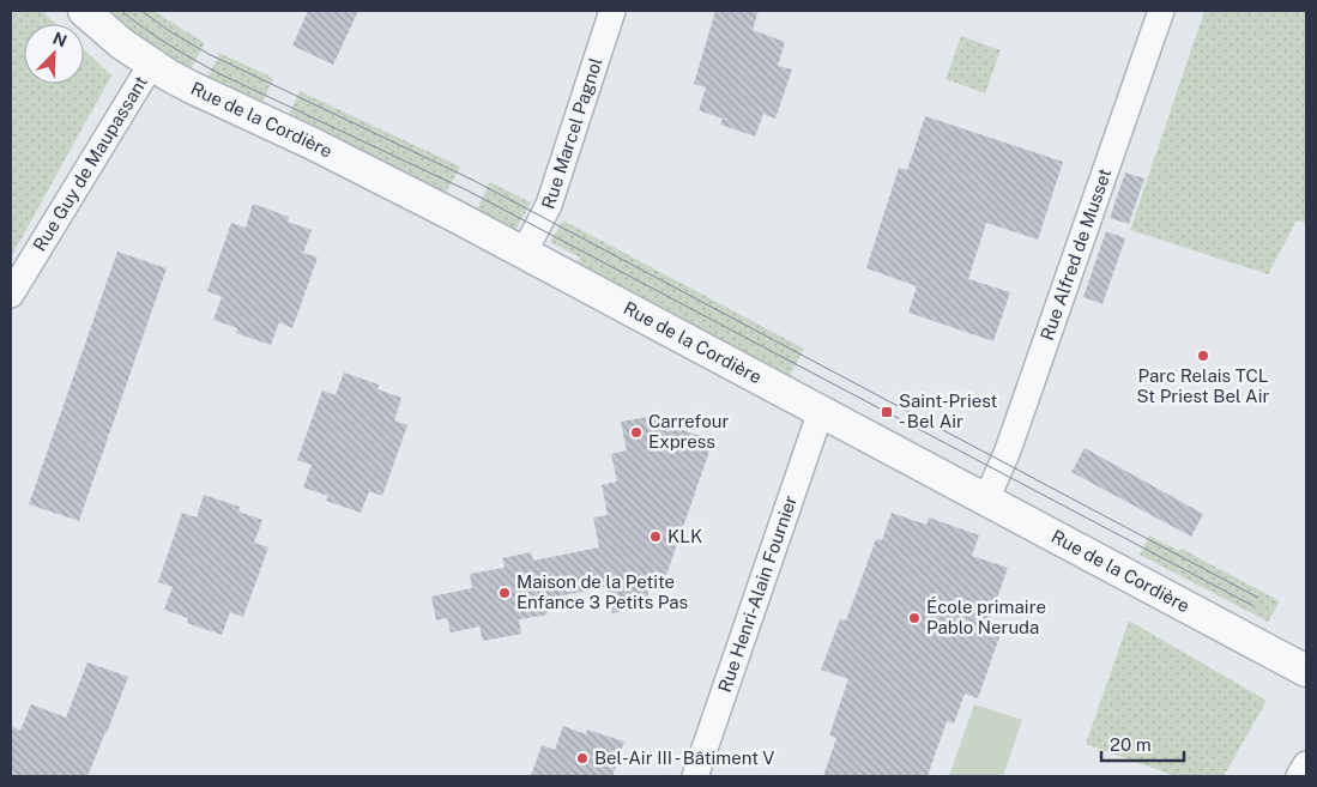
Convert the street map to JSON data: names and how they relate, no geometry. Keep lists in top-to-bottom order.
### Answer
{
  "streets": {
    "street": [
      "Rue de la Cordière",
      "Rue Marcel Pagnol",
      "Rue Guy de Maupassant",
      "Rue Alfred de Musset",
      "Rue Henri-Alain Fournier"
    ]
  },
  "crossings": [
    ["Rue de la Cordière", "Rue Marcel Pagnol"],
    ["Rue de la Cordière", "Rue Guy de Maupassant"],
    ["Rue de la Cordière", "Rue Alfred de Musset"],
    ["Rue de la Cordière", "Rue Henri-Alain Fournier"]
  ],
  "places": {
    "other": [
      "Parc Relais TCL St Priest Bel Air",
      "Carrefour Express",
      "KLK",
      "Maison de la Petite Enfance 3 Petits Pas",
      "École primaire Pablo Neruda",
      "Bel-Air III - Bâtiment V"
    ],
    "transit": ["Saint-Priest - Bel Air"]
  },
  "scale_bar": "20 m",
  "north": "top right"
}
